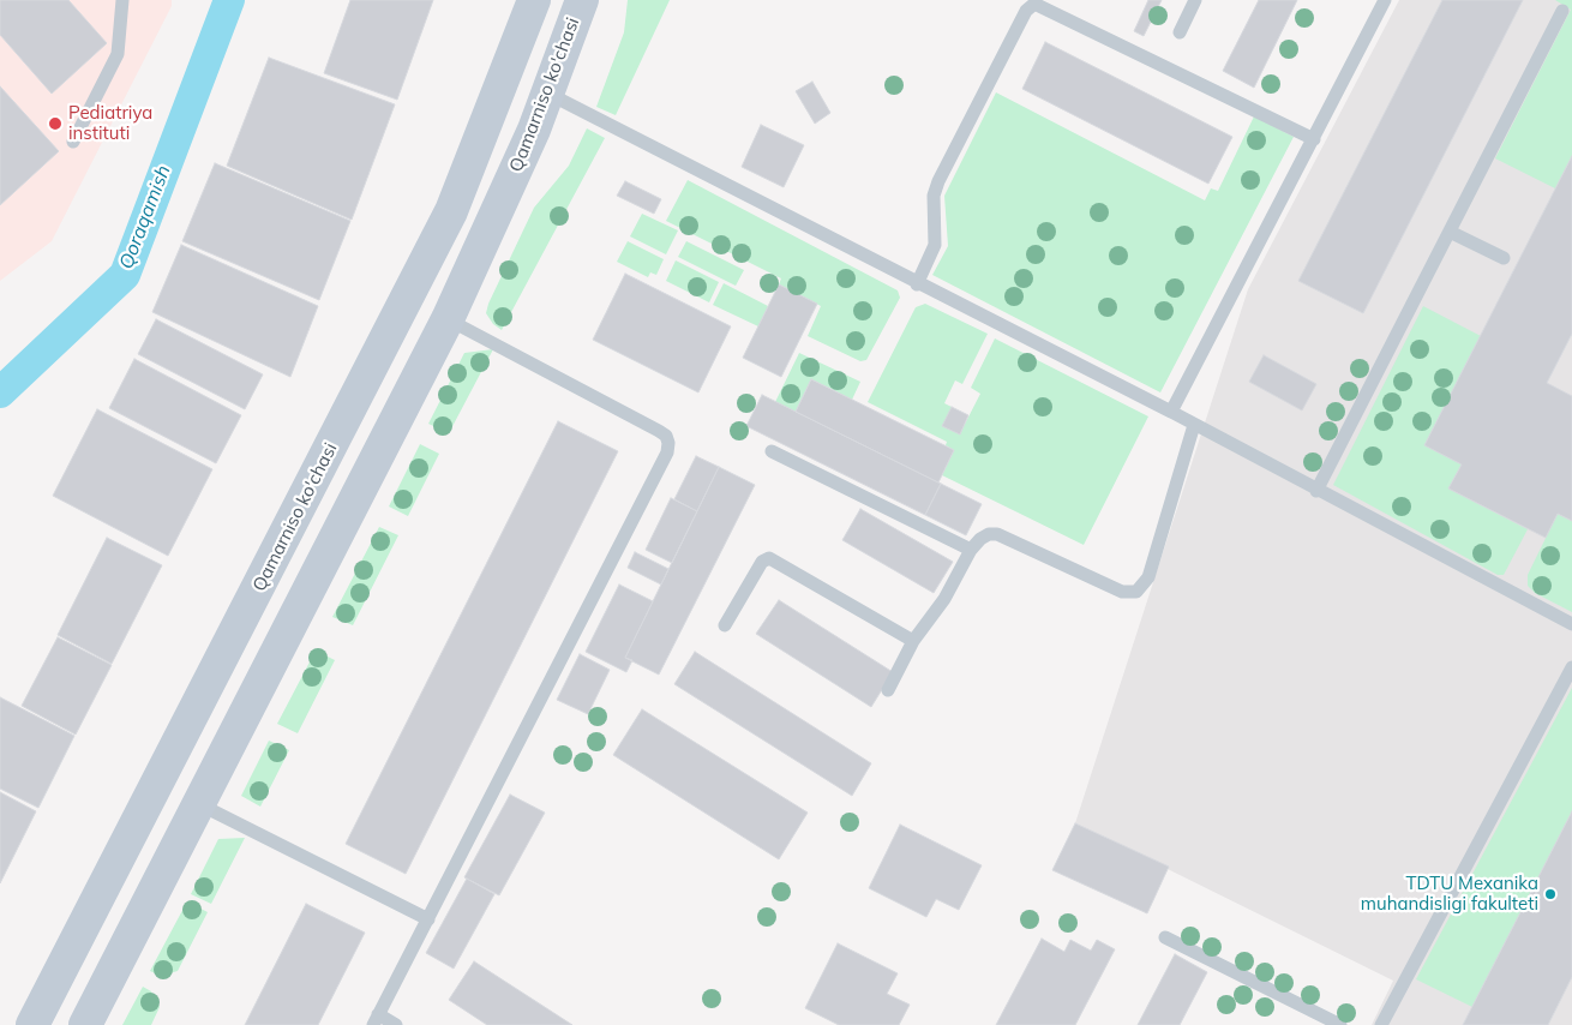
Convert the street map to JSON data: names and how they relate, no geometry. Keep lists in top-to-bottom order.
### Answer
{
  "streets": {
    "main road": ["Qamarniso ko'chasi"]
  },
  "water": ["Qoraqamish"],
  "places": ["Pediatriya instituti", "TDTU Mexanika muhandisligi fakulteti"]
}
